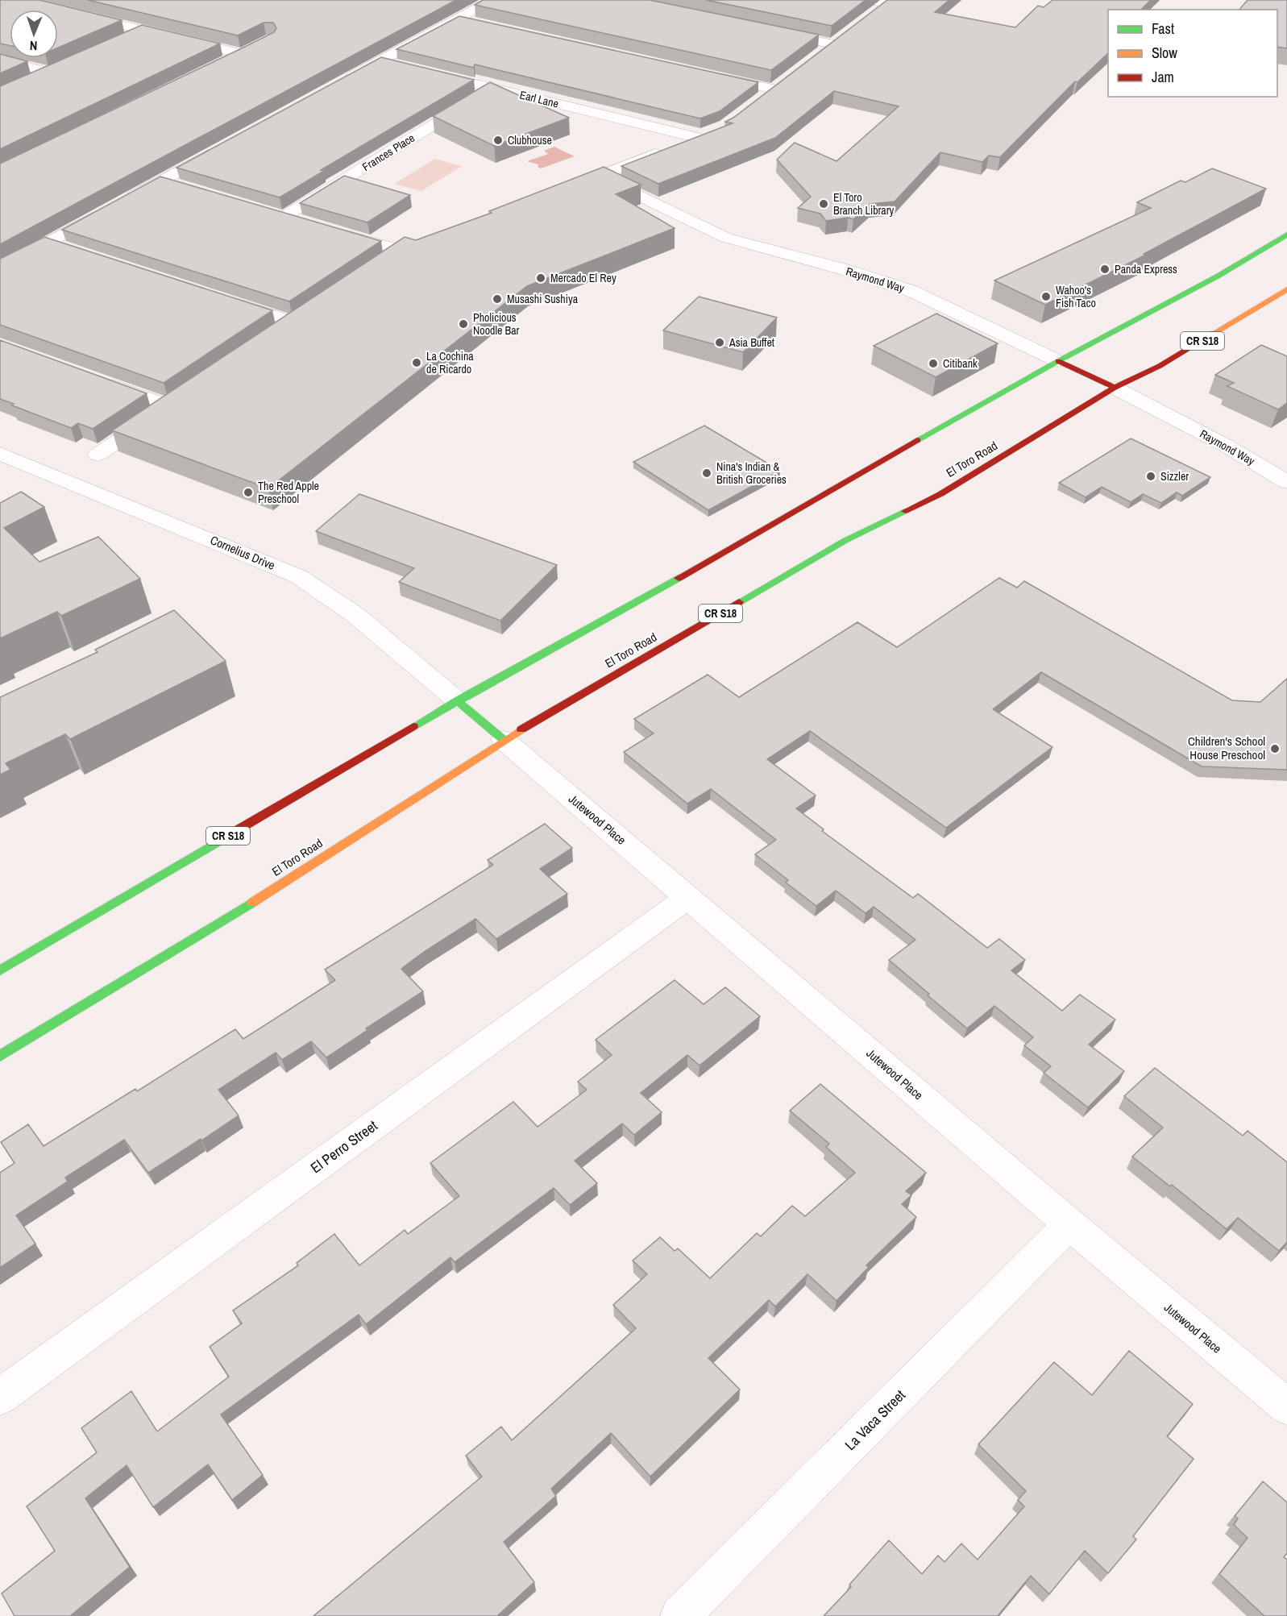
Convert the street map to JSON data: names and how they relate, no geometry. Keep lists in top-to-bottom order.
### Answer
{
  "streets": {
    "main road": ["CR S18", "El Toro Road"],
    "street": [
      "Earl Lane",
      "Frances Place",
      "Raymond Way",
      "Cornelius Drive",
      "Jutewood Place",
      "El Perro Street",
      "La Vaca Street"
    ]
  },
  "crossings": [
    ["Earl Lane", "Frances Place"],
    ["Earl Lane", "Raymond Way"],
    ["Raymond Way", "CR S18"],
    ["Raymond Way", "El Toro Road"],
    ["CR S18", "Cornelius Drive"],
    ["El Toro Road", "Jutewood Place"],
    ["Jutewood Place", "El Perro Street"],
    ["Jutewood Place", "La Vaca Street"]
  ],
  "places": [
    "Clubhouse",
    "El Toro Branch Library",
    "Panda Express",
    "Mercado El Rey",
    "Wahoo's Fish Taco",
    "Musashi Sushiya",
    "Pholicious Noodle Bar",
    "Asia Buffet",
    "La Cochina de Ricardo",
    "Citibank",
    "Nina's Indian & British Groceries",
    "Sizzler",
    "The Red Apple Preschool",
    "Children's School House Preschool"
  ],
  "legend": ["Fast", "Slow", "Jam"],
  "north": "bottom"
}
